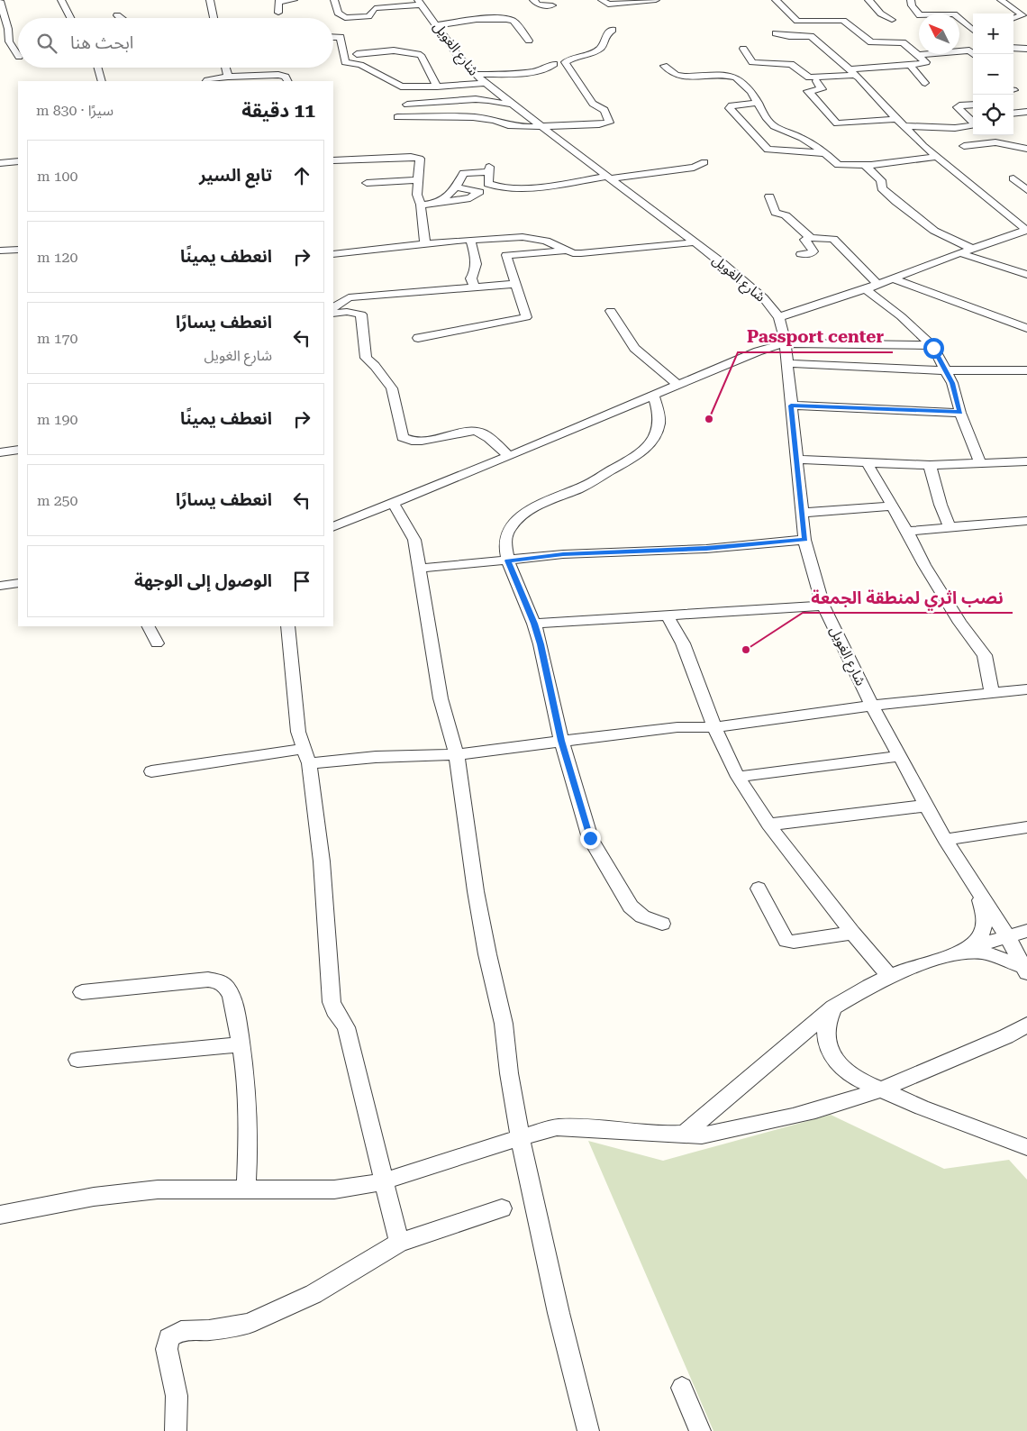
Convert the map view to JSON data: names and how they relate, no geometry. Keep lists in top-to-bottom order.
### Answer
{
  "streets": {
    "street": ["شارع الغويل"]
  },
  "places": ["Passport center", "نصب اثري لمنطقة الجمعة"],
  "north": "top left",
  "page": {
    "map_buttons": ["+", "−"],
    "search": "ابحث هنا",
    "heading": ["11 دقيقة", "سيرًا · 830 m"],
    "list": [
      ["تابع السير", "100 m"],
      ["انعطف يمينًا", "120 m"],
      ["انعطف يسارًا", "شارع الغويل", "170 m"],
      ["انعطف يمينًا", "190 m"],
      ["انعطف يسارًا", "250 m"],
      "الوصول إلى الوجهة"
    ]
  }
}
